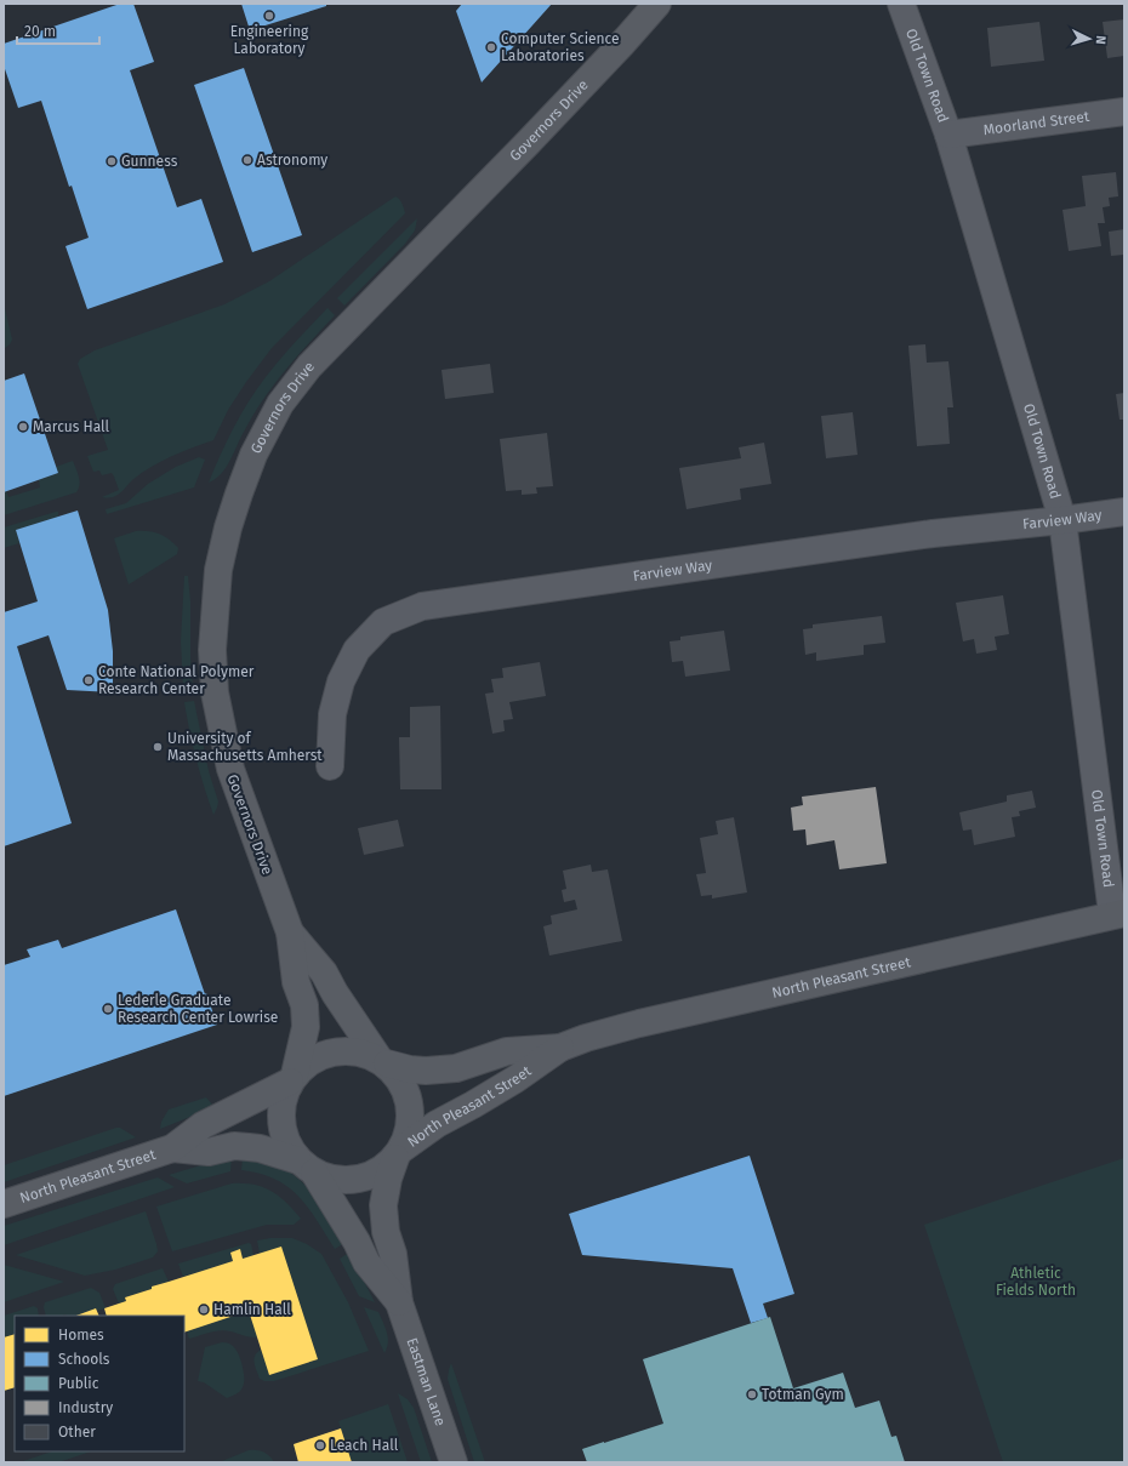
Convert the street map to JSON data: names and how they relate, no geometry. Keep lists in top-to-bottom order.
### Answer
{
  "streets": {
    "main road": ["Governors Drive", "North Pleasant Street", "Eastman Lane"],
    "street": ["Old Town Road", "Moorland Street", "Farview Way"]
  },
  "crossings": [
    ["Old Town Road", "Moorland Street"],
    ["Old Town Road", "Farview Way"],
    ["Old Town Road", "North Pleasant Street"],
    ["Governors Drive", "North Pleasant Street"],
    ["Governors Drive", "Eastman Lane"],
    ["North Pleasant Street", "Eastman Lane"]
  ],
  "parks": ["Athletic Fields North"],
  "places": [
    "Engineering Laboratory",
    "Computer Science Laboratories",
    "Astronomy",
    "Gunness",
    "Marcus Hall",
    "Conte National Polymer Research Center",
    "University of Massachusetts Amherst",
    "Lederle Graduate Research Center Lowrise",
    "Hamlin Hall",
    "Totman Gym",
    "Leach Hall"
  ],
  "legend": [
    "Homes",
    "Schools",
    "Public",
    "Industry",
    "Other"
  ],
  "scale_bar": "20 m",
  "north": "right"
}
